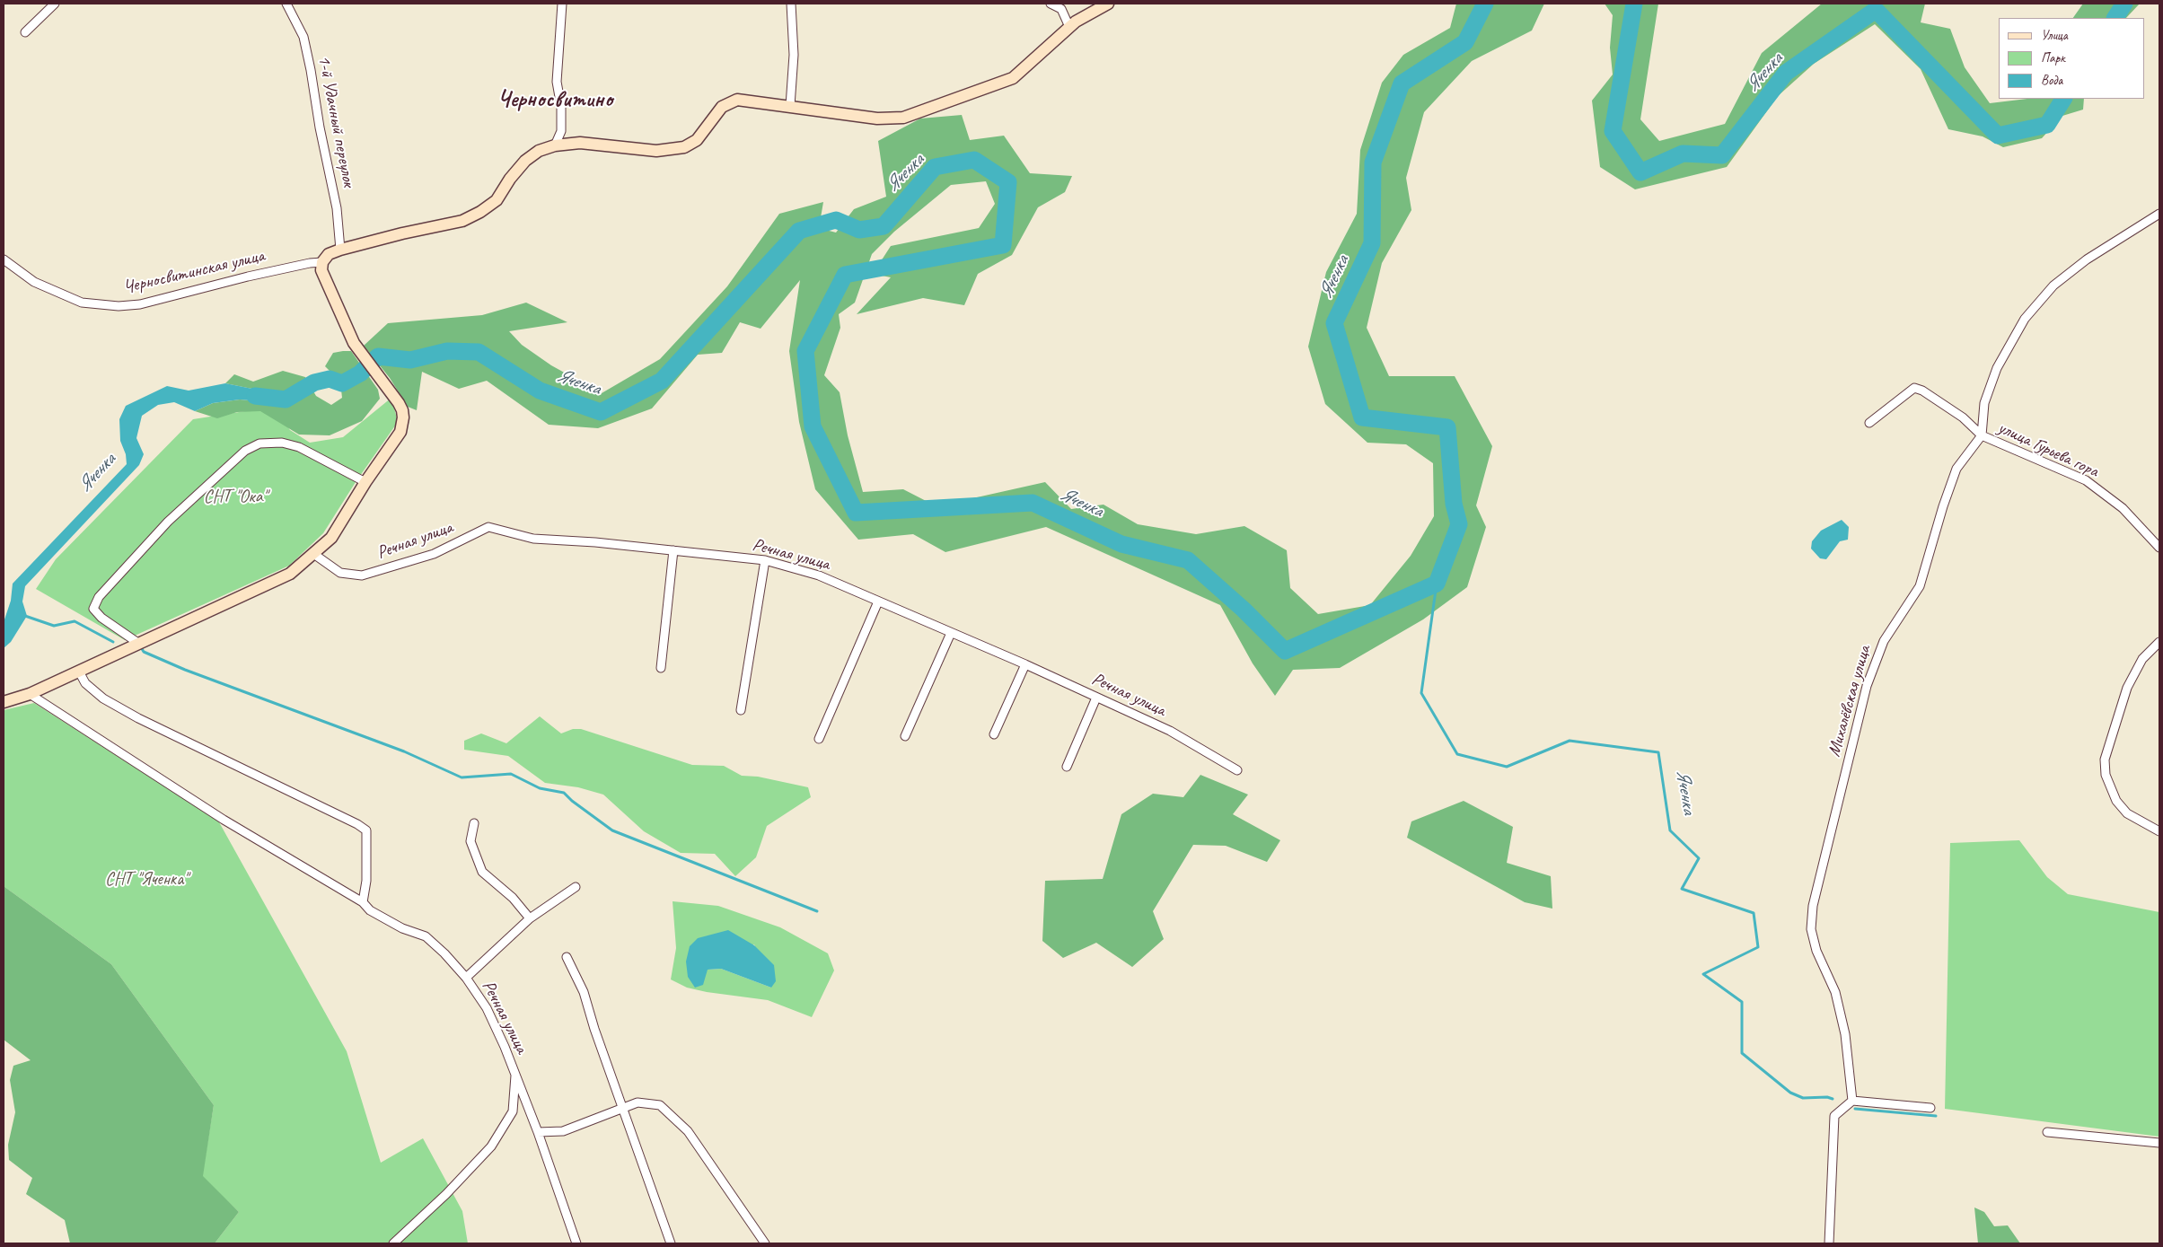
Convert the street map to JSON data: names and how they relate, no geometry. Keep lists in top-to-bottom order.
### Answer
{
  "streets": {
    "street": [
      "1-й Удачный переулок",
      "Черносвитинская улица",
      "улица Гурьева гора",
      "Речная улица",
      "Михалёвская улица"
    ]
  },
  "crossings": [
    ["1-й Удачный переулок", "Черносвитинская улица"],
    ["улица Гурьева гора", "Михалёвская улица"]
  ],
  "districts": ["Черносвитино"],
  "water": ["Яченка"],
  "parks": ["СНТ \"Ока\"", "СНТ \"Яченка\""],
  "legend": ["Улица", "Парк", "Вода"]
}
